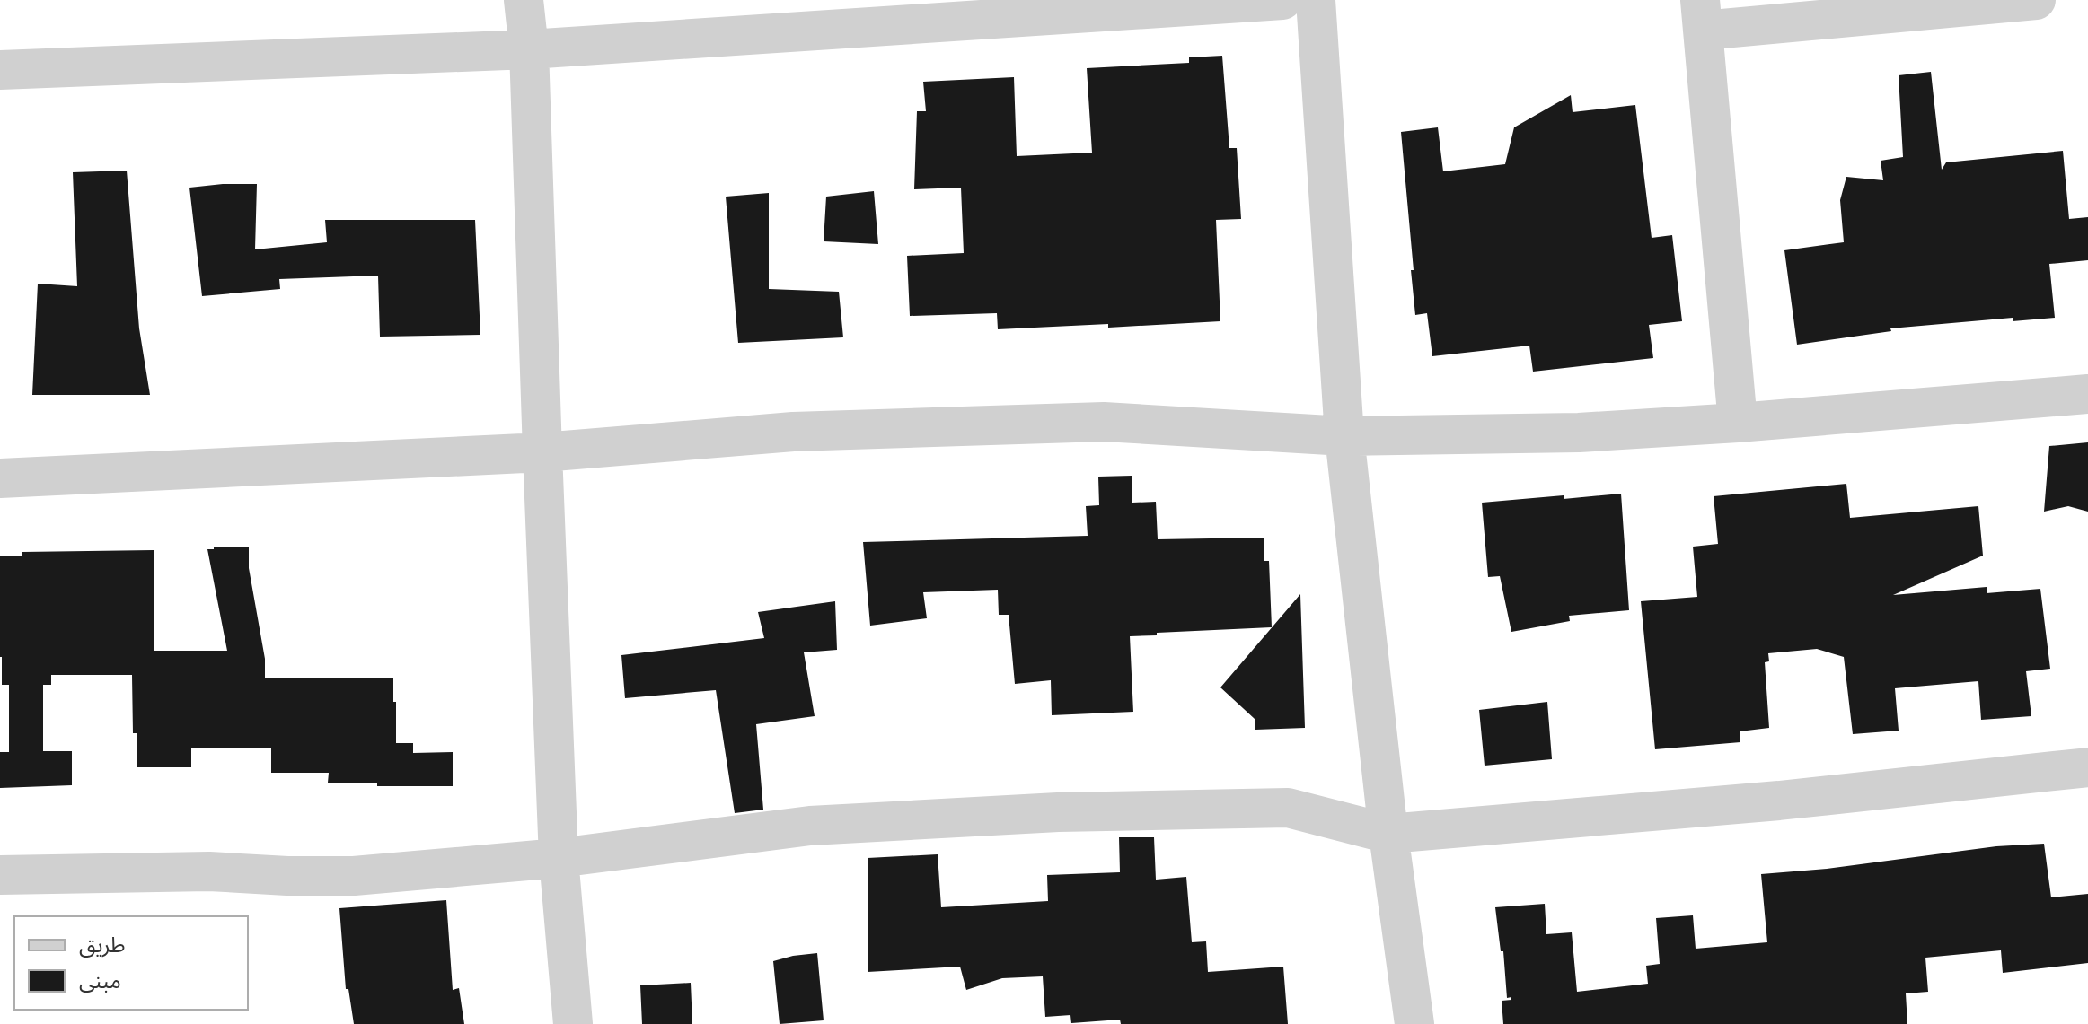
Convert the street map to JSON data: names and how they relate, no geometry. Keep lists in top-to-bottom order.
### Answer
{
  "legend": ["طريق", "مبنى"]
}
